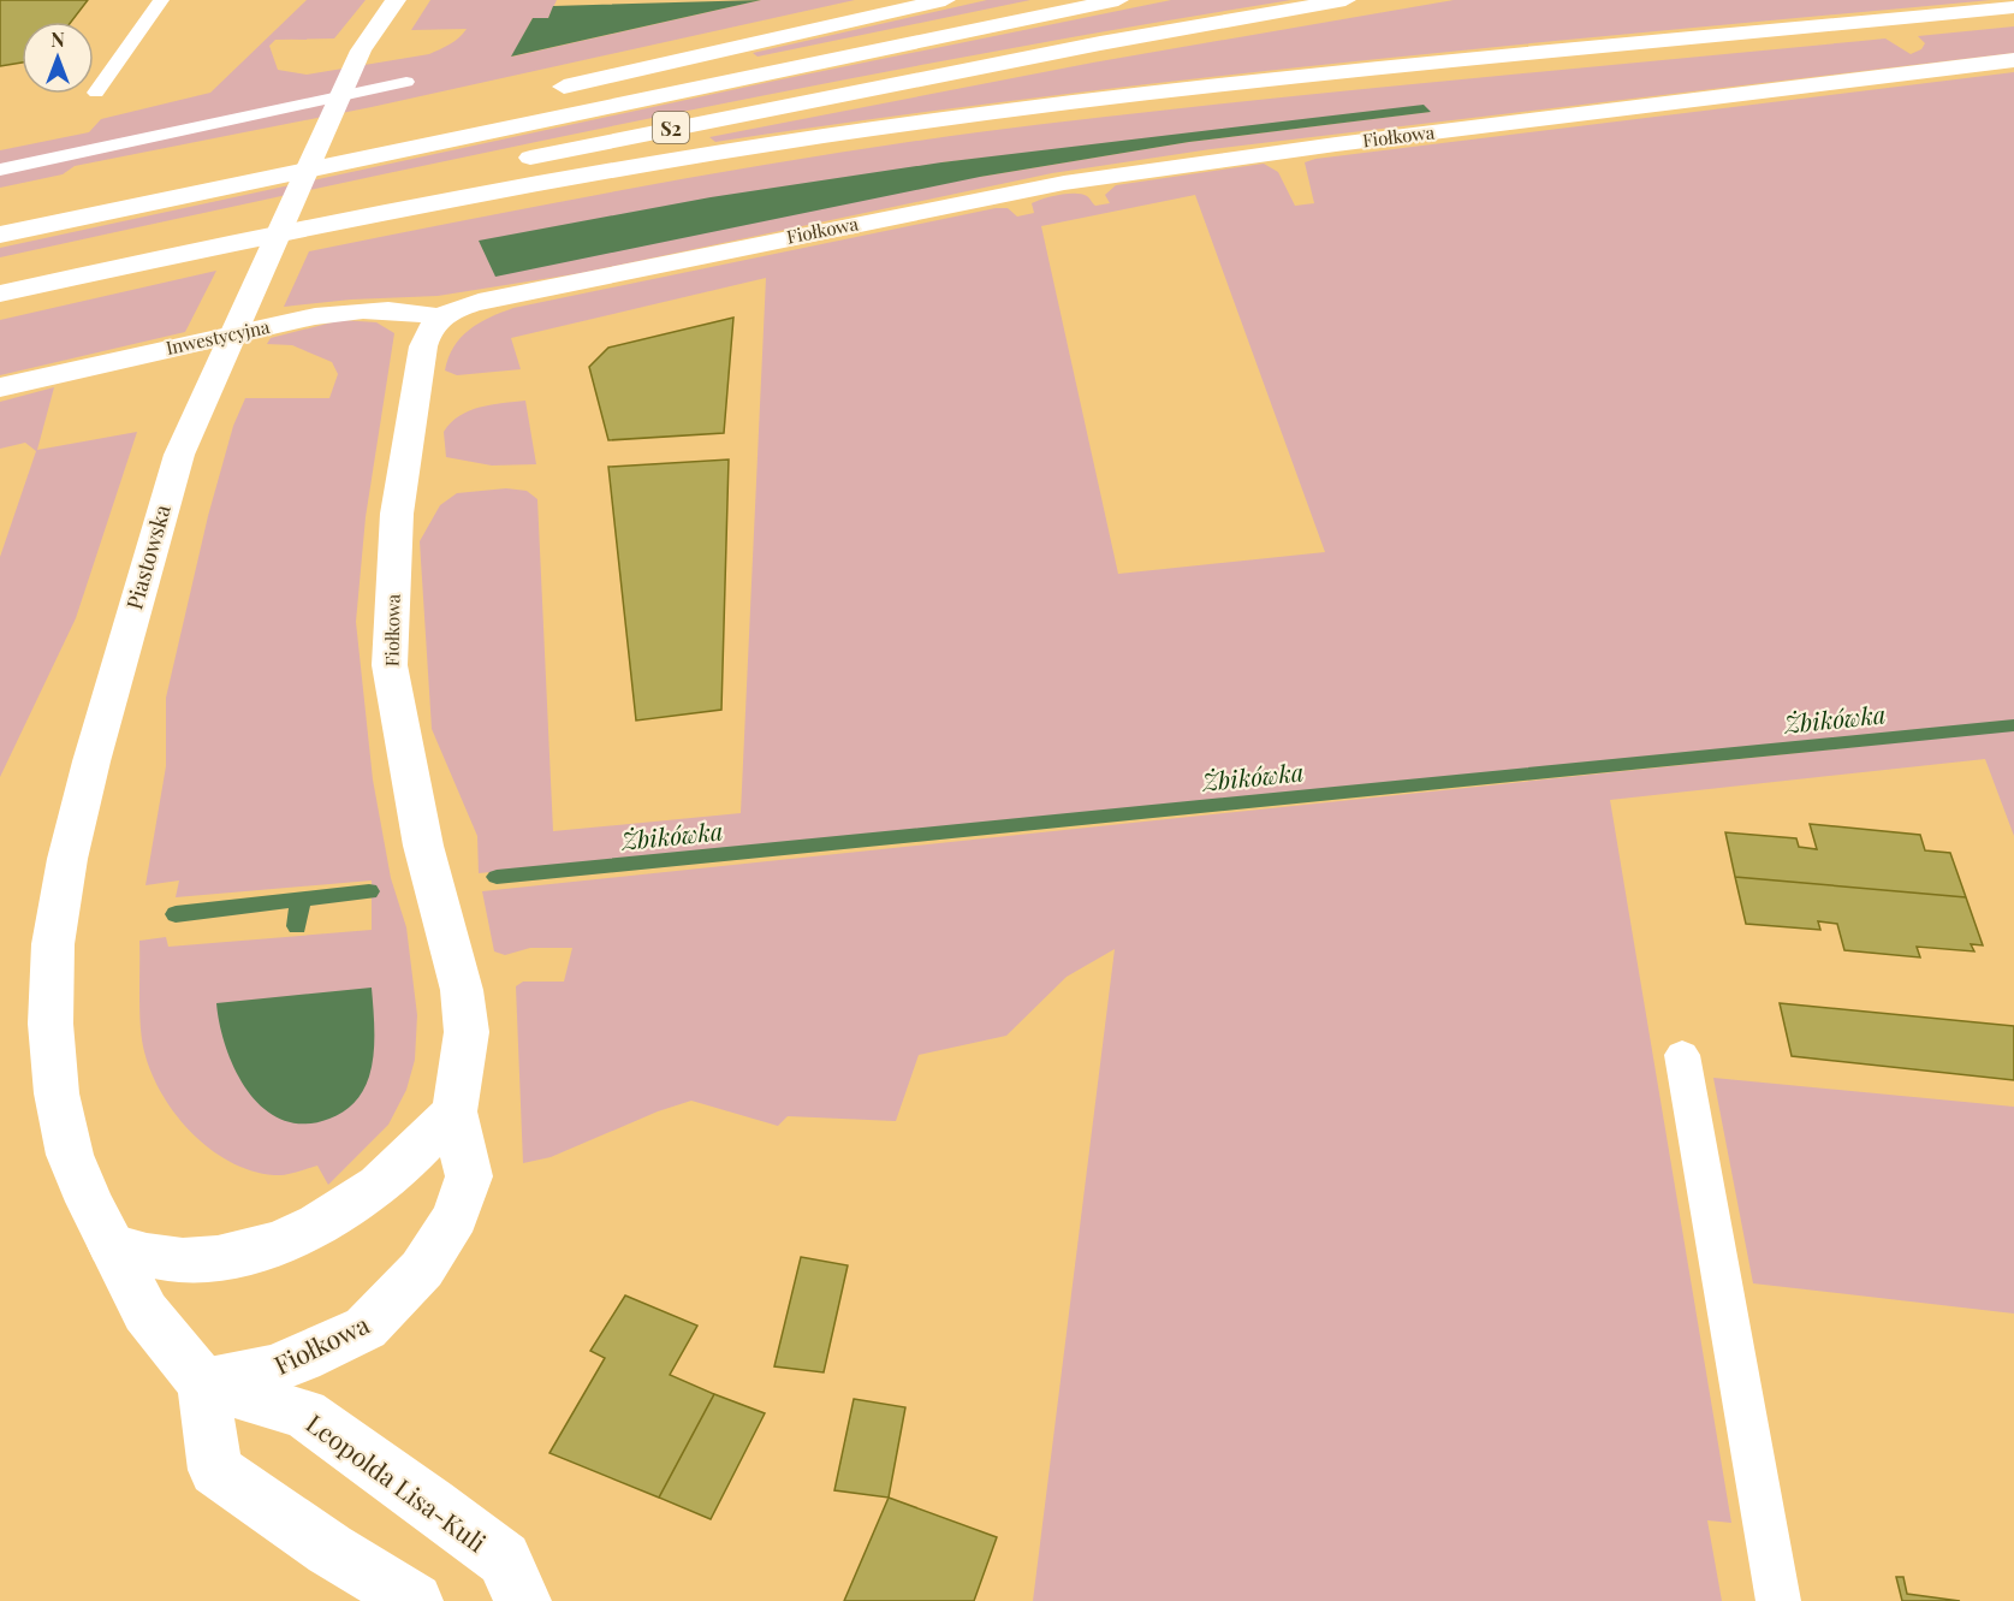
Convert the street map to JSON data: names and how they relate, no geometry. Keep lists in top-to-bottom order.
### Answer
{
  "streets": {
    "main road": [
      "S2",
      "Fiołkowa",
      "Inwestycyjna",
      "Piastowska",
      "Leopolda Lisa-Kuli"
    ]
  },
  "crossings": [
    ["Fiołkowa", "Inwestycyjna"],
    ["Fiołkowa", "Leopolda Lisa-Kuli"]
  ],
  "water": ["Żbikówka"],
  "north": "top"
}
